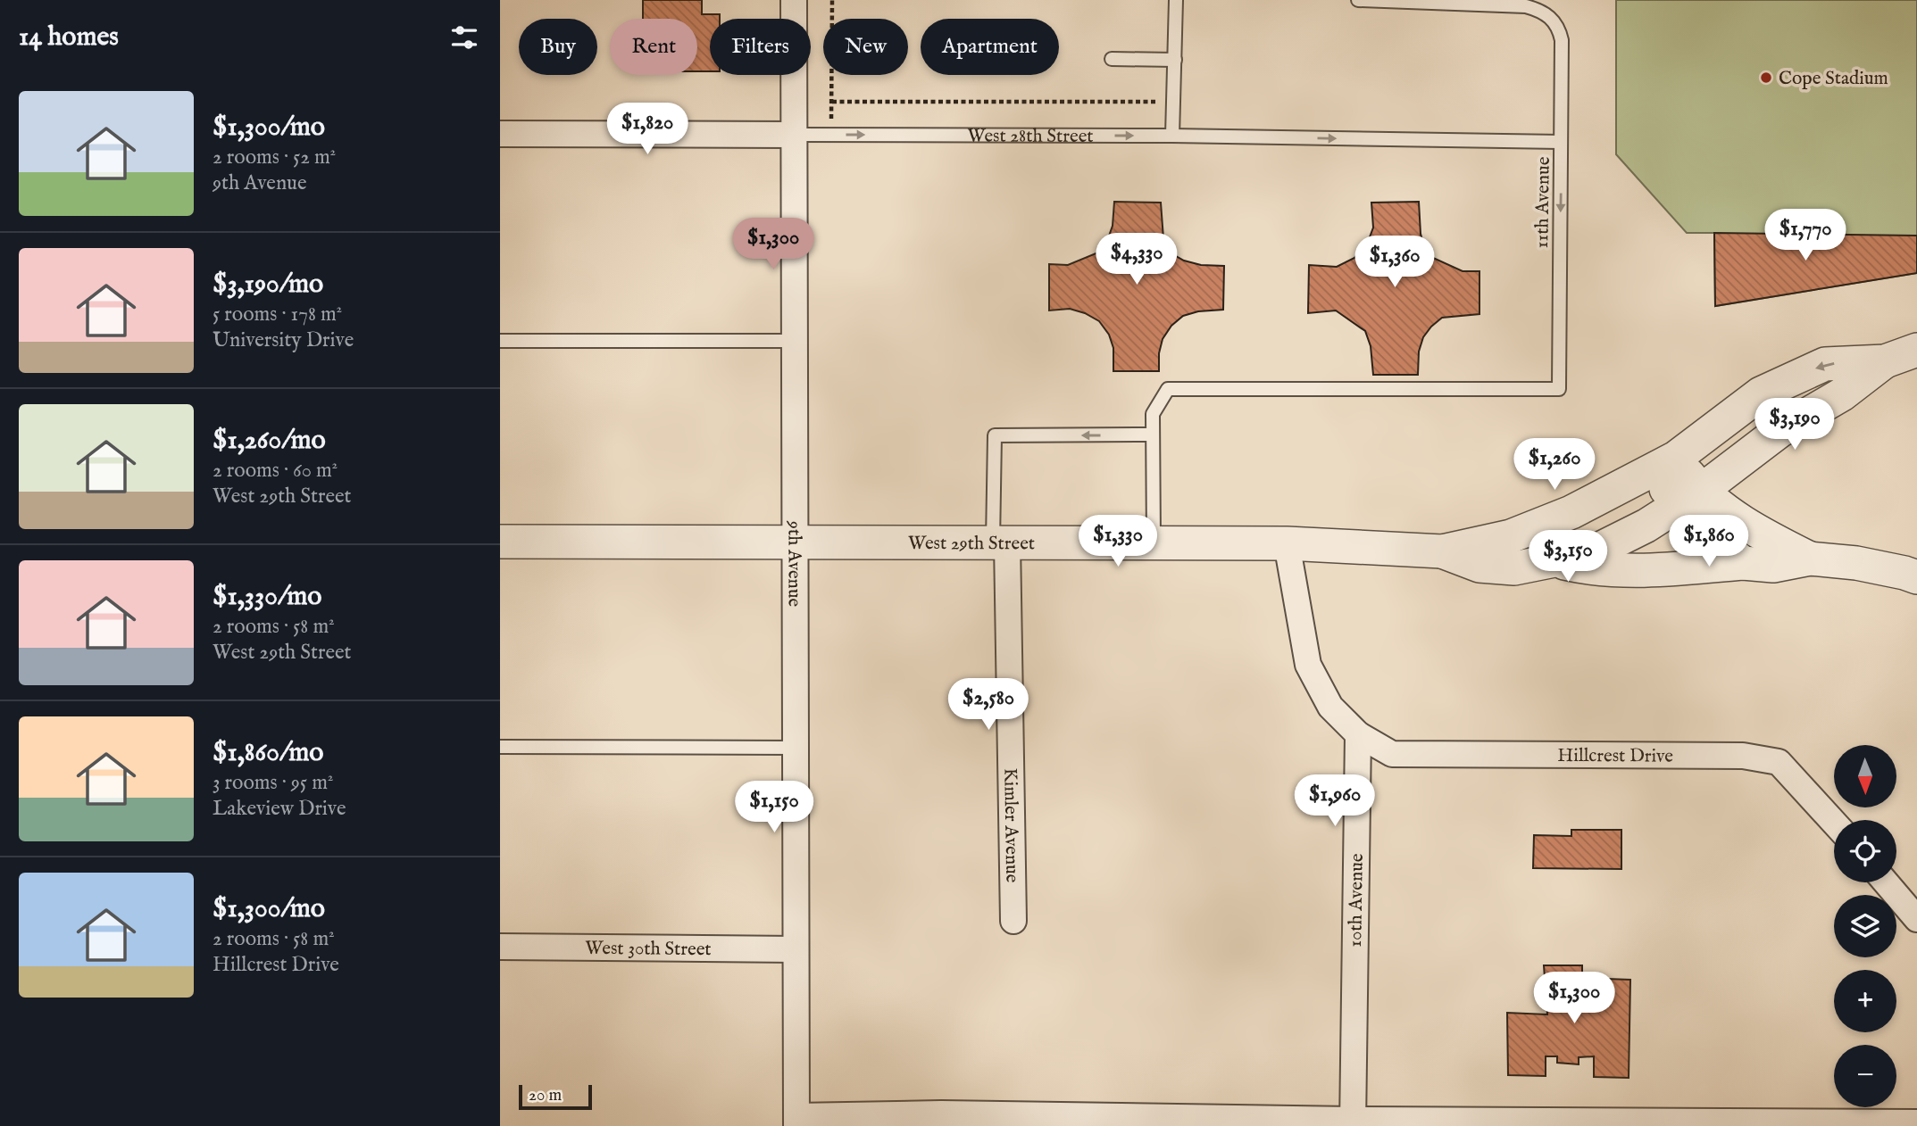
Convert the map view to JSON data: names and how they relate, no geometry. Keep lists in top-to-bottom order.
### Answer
{
  "streets": {
    "street": [
      "West 28th Street",
      "West 29th Street",
      "9th Avenue",
      "Hillcrest Drive",
      "Kimler Avenue",
      "10th Avenue",
      "West 30th Street"
    ],
    "lane": ["11th Avenue"]
  },
  "crossings": [
    ["West 28th Street", "11th Avenue"],
    ["West 28th Street", "9th Avenue"],
    ["West 29th Street", "9th Avenue"],
    ["West 29th Street", "Kimler Avenue"],
    ["9th Avenue", "West 30th Street"],
    ["Hillcrest Drive", "10th Avenue"]
  ],
  "one_way": ["West 28th Street"],
  "places": ["Cope Stadium"],
  "scale_bar": "20 m",
  "north": "bottom",
  "page": {
    "heading": "14 homes",
    "chip": [
      "Buy",
      "Rent",
      "Filters",
      "New",
      "Apartment"
    ],
    "list": [
      {
        "name": "$1,300/mo",
        "note": "2 rooms · 52 m² · 9th Avenue"
      },
      {
        "name": "$3,190/mo",
        "note": "5 rooms · 178 m² · University Drive"
      },
      {
        "name": "$1,260/mo",
        "note": "2 rooms · 60 m² · West 29th Street"
      },
      {
        "name": "$1,330/mo",
        "note": "2 rooms · 58 m² · West 29th Street"
      },
      {
        "name": "$1,860/mo",
        "note": "3 rooms · 95 m² · Lakeview Drive"
      },
      {
        "name": "$1,300/mo",
        "note": "2 rooms · 58 m² · Hillcrest Drive"
      }
    ],
    "price": [
      "$1,820",
      "$1,770",
      "$1,300",
      "$4,330",
      "$1,360",
      "$3,190",
      "$1,260",
      "$1,330",
      "$1,860",
      "$3,150",
      "$2,580",
      "$1,960",
      "$1,150",
      "$1,300"
    ],
    "map_buttons": ["+", "−"],
    "scale": "20 m"
  }
}
